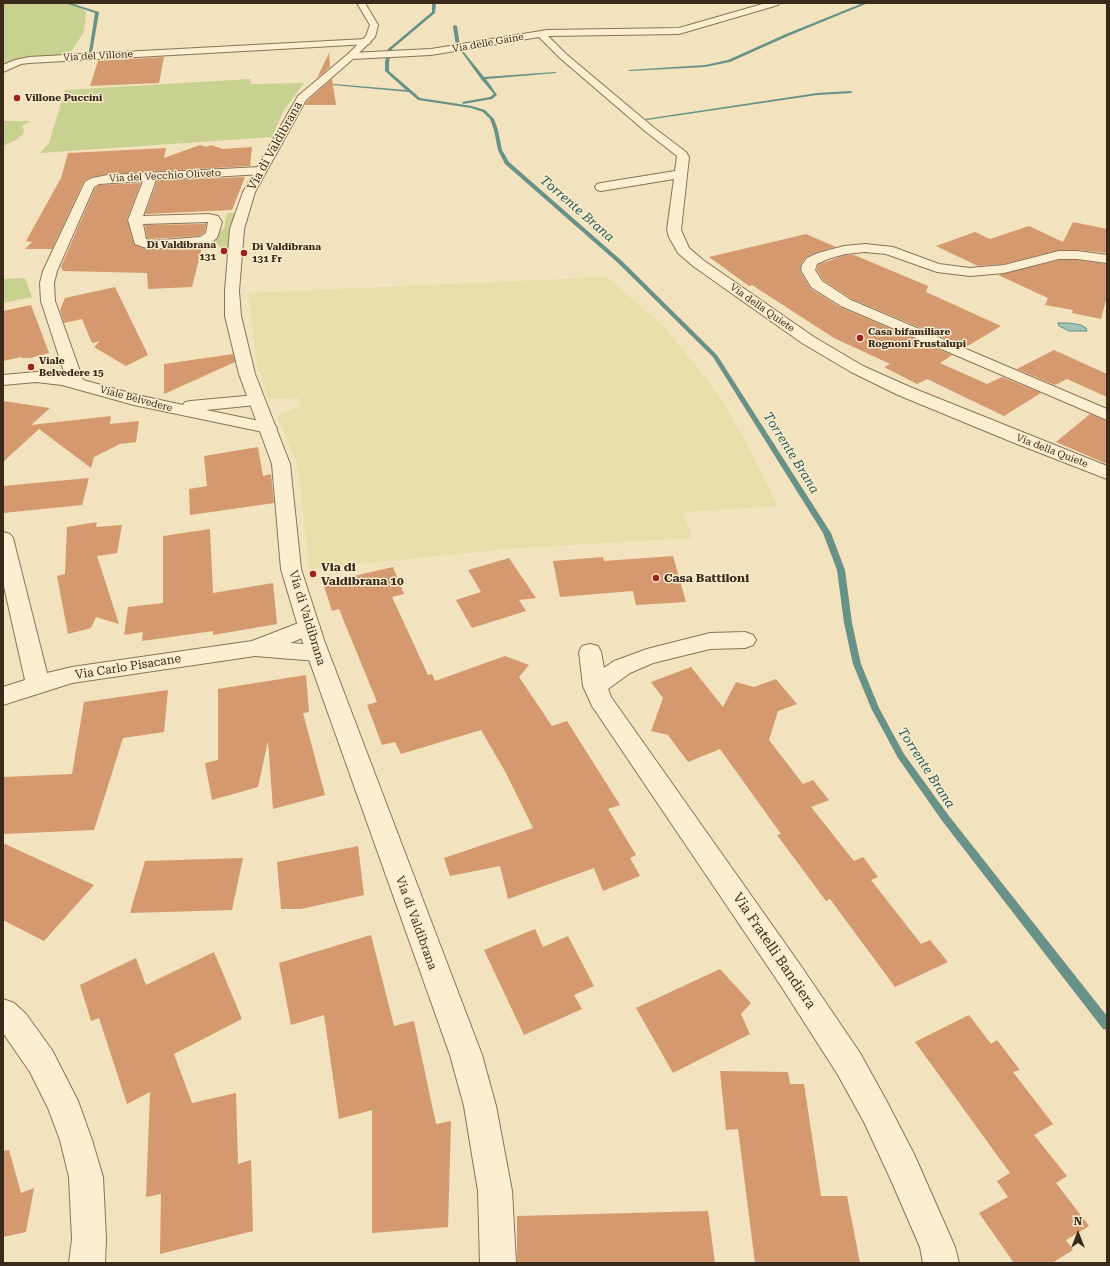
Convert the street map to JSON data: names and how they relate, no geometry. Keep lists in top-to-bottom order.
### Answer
{
  "streets": {
    "street": [
      "Via delle Gaine",
      "Via del Villone",
      "Via di Valdibrana",
      "Via del Vecchio Oliveto",
      "Via della Quiete",
      "Viale Belvedere",
      "Via Carlo Pisacane",
      "Via Fratelli Bandiera"
    ]
  },
  "crossings": [
    ["Via delle Gaine", "Via di Valdibrana"],
    ["Via delle Gaine", "Via della Quiete"],
    ["Via del Villone", "Via di Valdibrana"],
    ["Via di Valdibrana", "Via del Vecchio Oliveto"],
    ["Via di Valdibrana", "Viale Belvedere"],
    ["Via di Valdibrana", "Via Carlo Pisacane"],
    ["Via del Vecchio Oliveto", "Viale Belvedere"]
  ],
  "water": ["Torrente Brana"],
  "places": [
    "Villone Puccini",
    "Di Valdibrana 131",
    "Di Valdibrana 131 Fr",
    "Casa bifamiliare Rognoni Frustalupi",
    "Viale Belvedere 15",
    "Via di Valdibrana 10",
    "Casa Battiloni"
  ],
  "north": "top"
}
